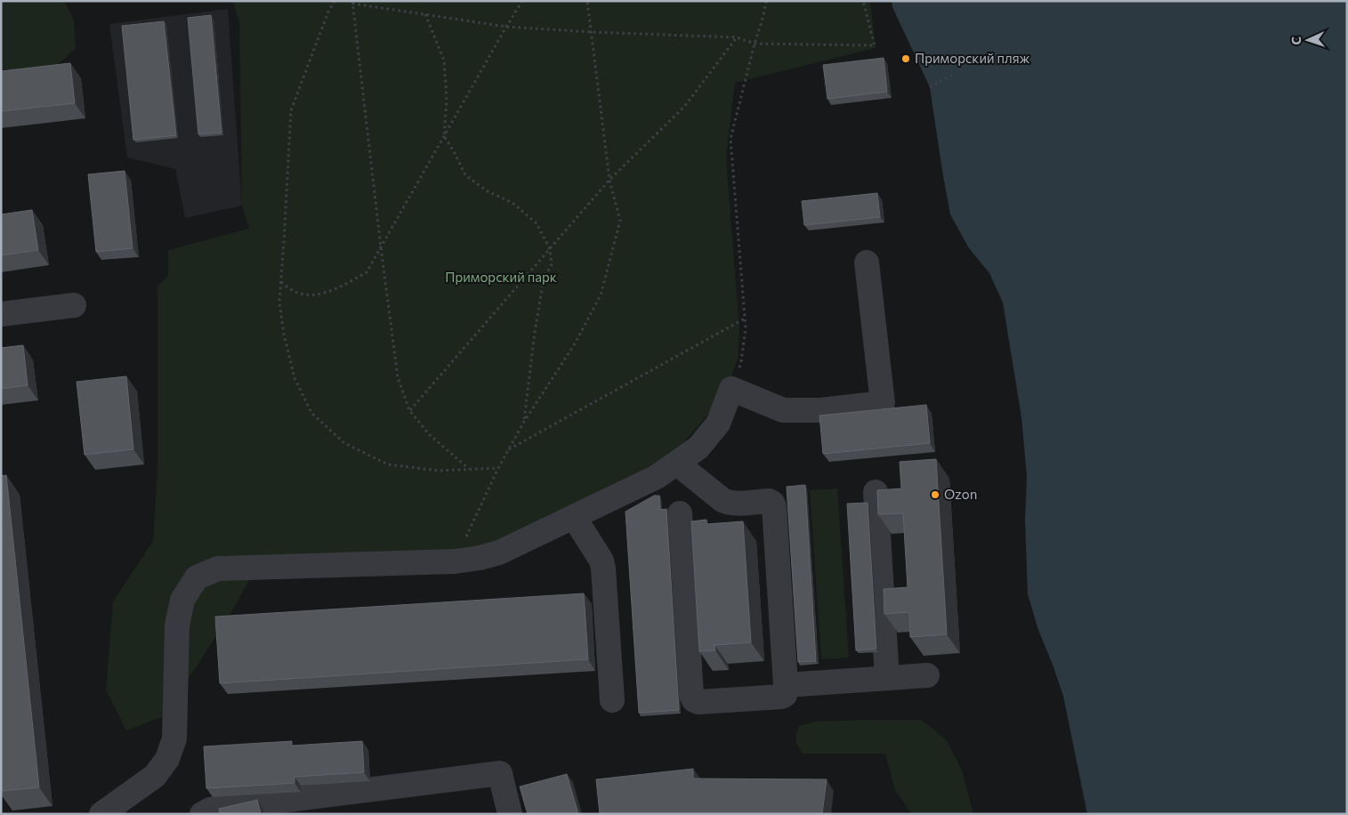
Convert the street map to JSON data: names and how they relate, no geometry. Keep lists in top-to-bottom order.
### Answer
{
  "parks": ["Приморский парк"],
  "places": ["Приморский пляж", "Ozon"],
  "north": "left"
}
